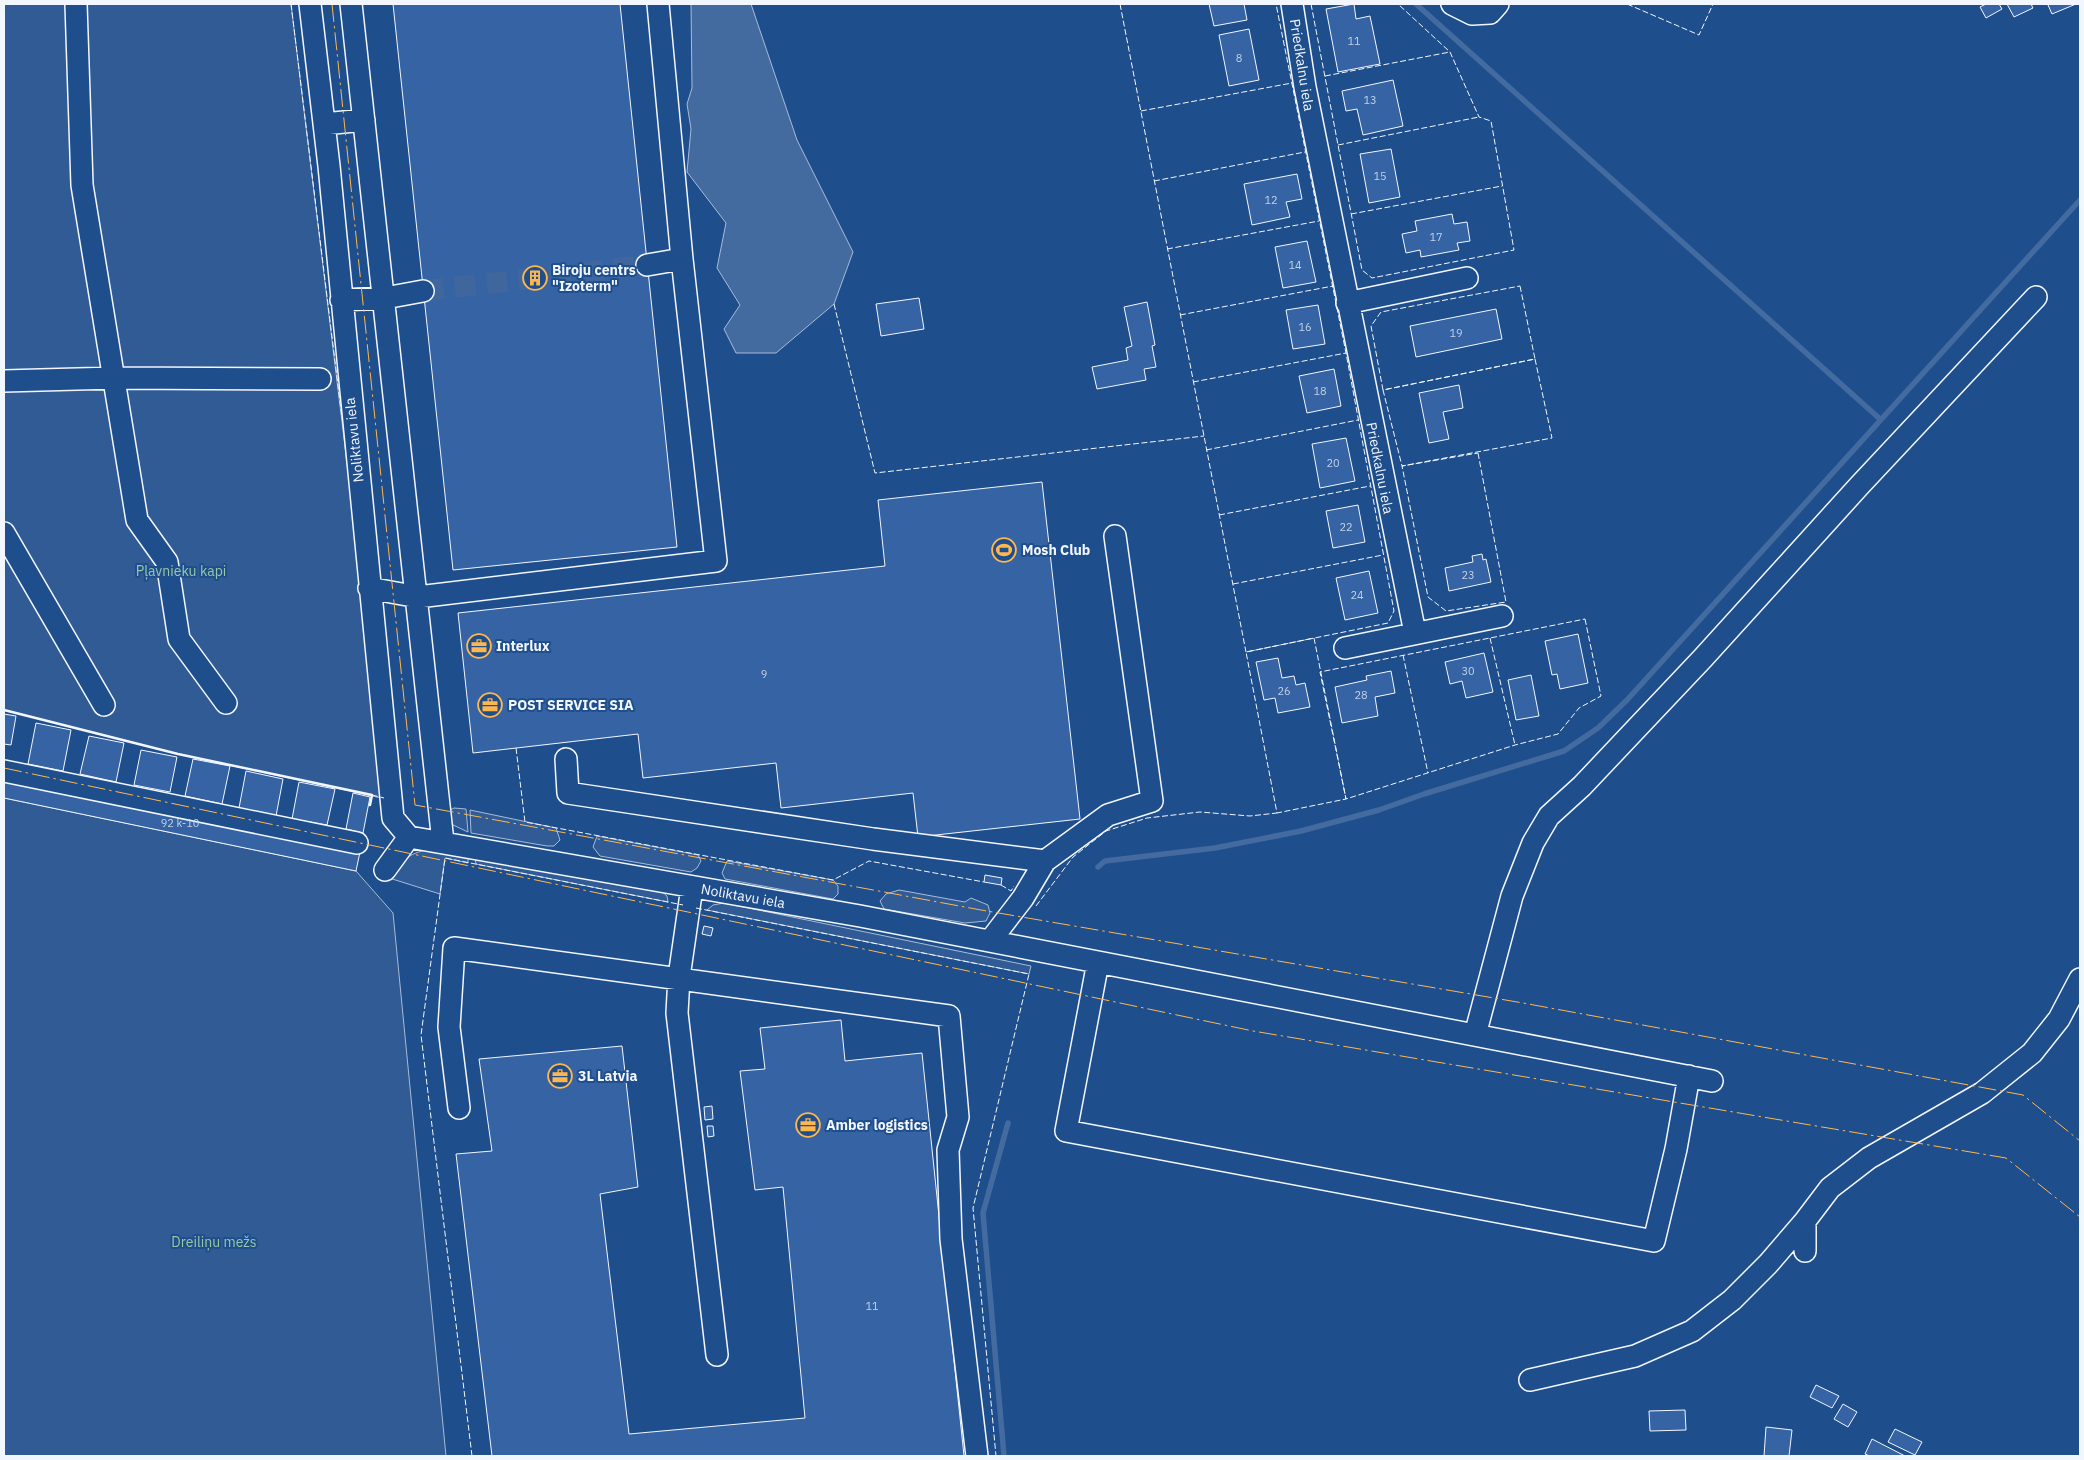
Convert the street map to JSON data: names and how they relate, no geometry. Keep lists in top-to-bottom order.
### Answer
{
  "streets": {
    "street": ["Priedkalnu iela", "Noliktavu iela"]
  },
  "parks": ["Pļavnieku kapi", "Dreiliņu mežs"],
  "places": {
    "building": ["Biroju centrs \"Izoterm\""],
    "sports": ["Mosh Club"],
    "office": [
      "Interlux",
      "POST SERVICE SIA",
      "3L Latvia",
      "Amber logistics"
    ]
  },
  "house_numbers": [
    "11",
    "8",
    "13",
    "15",
    "12",
    "17",
    "14",
    "16",
    "19",
    "18",
    "20",
    "22",
    "23",
    "24",
    "30",
    "9",
    "26",
    "28",
    "92 k-10",
    "11"
  ]
}
